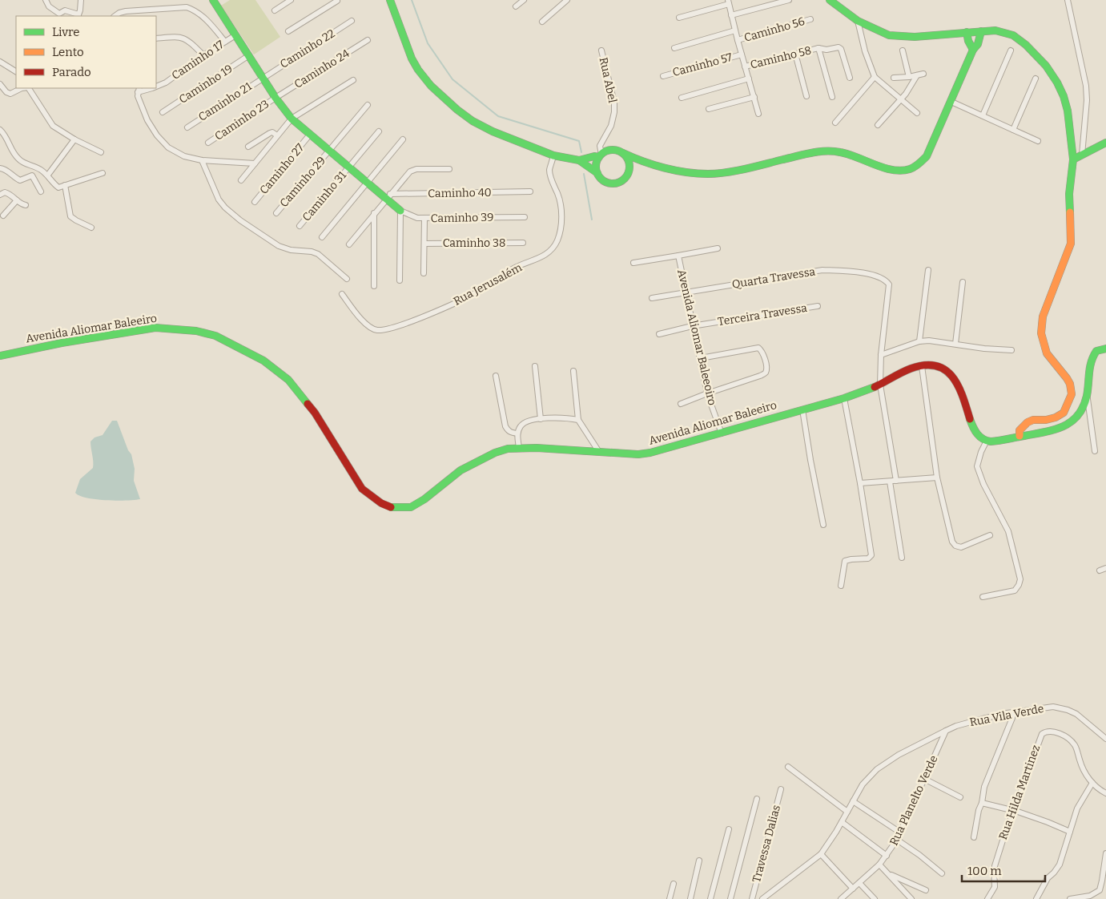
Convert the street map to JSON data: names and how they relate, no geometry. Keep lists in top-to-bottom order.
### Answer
{
  "streets": {
    "main road": ["Avenida Aliomar Baleeiro"],
    "street": [
      "Caminho 56",
      "Caminho 22",
      "Caminho 58",
      "Caminho 17",
      "Caminho 57",
      "Caminho 24",
      "Rua Abel",
      "Caminho 19",
      "Caminho 21",
      "Caminho 23",
      "Caminho 27",
      "Caminho 29",
      "Caminho 40",
      "Caminho 31",
      "Caminho 39",
      "Caminho 38",
      "Quarta Travessa",
      "Rua Jerusalém",
      "Terceira Travessa",
      "Avenida Aliomar Baleeoiro",
      "Rua Vila Verde",
      "Rua Hilda Martinez",
      "Rua Planelto Verde",
      "Travessa Dalias"
    ]
  },
  "crossings": [
    ["Caminho 22", "Caminho 21"],
    ["Caminho 24", "Caminho 23"],
    ["Quarta Travessa", "Avenida Aliomar Baleeoiro"],
    ["Terceira Travessa", "Avenida Aliomar Baleeoiro"],
    ["Avenida Aliomar Baleeiro", "Avenida Aliomar Baleeoiro"],
    ["Rua Vila Verde", "Rua Planelto Verde"]
  ],
  "legend": ["Livre", "Lento", "Parado"],
  "scale_bar": "100 m"
}
